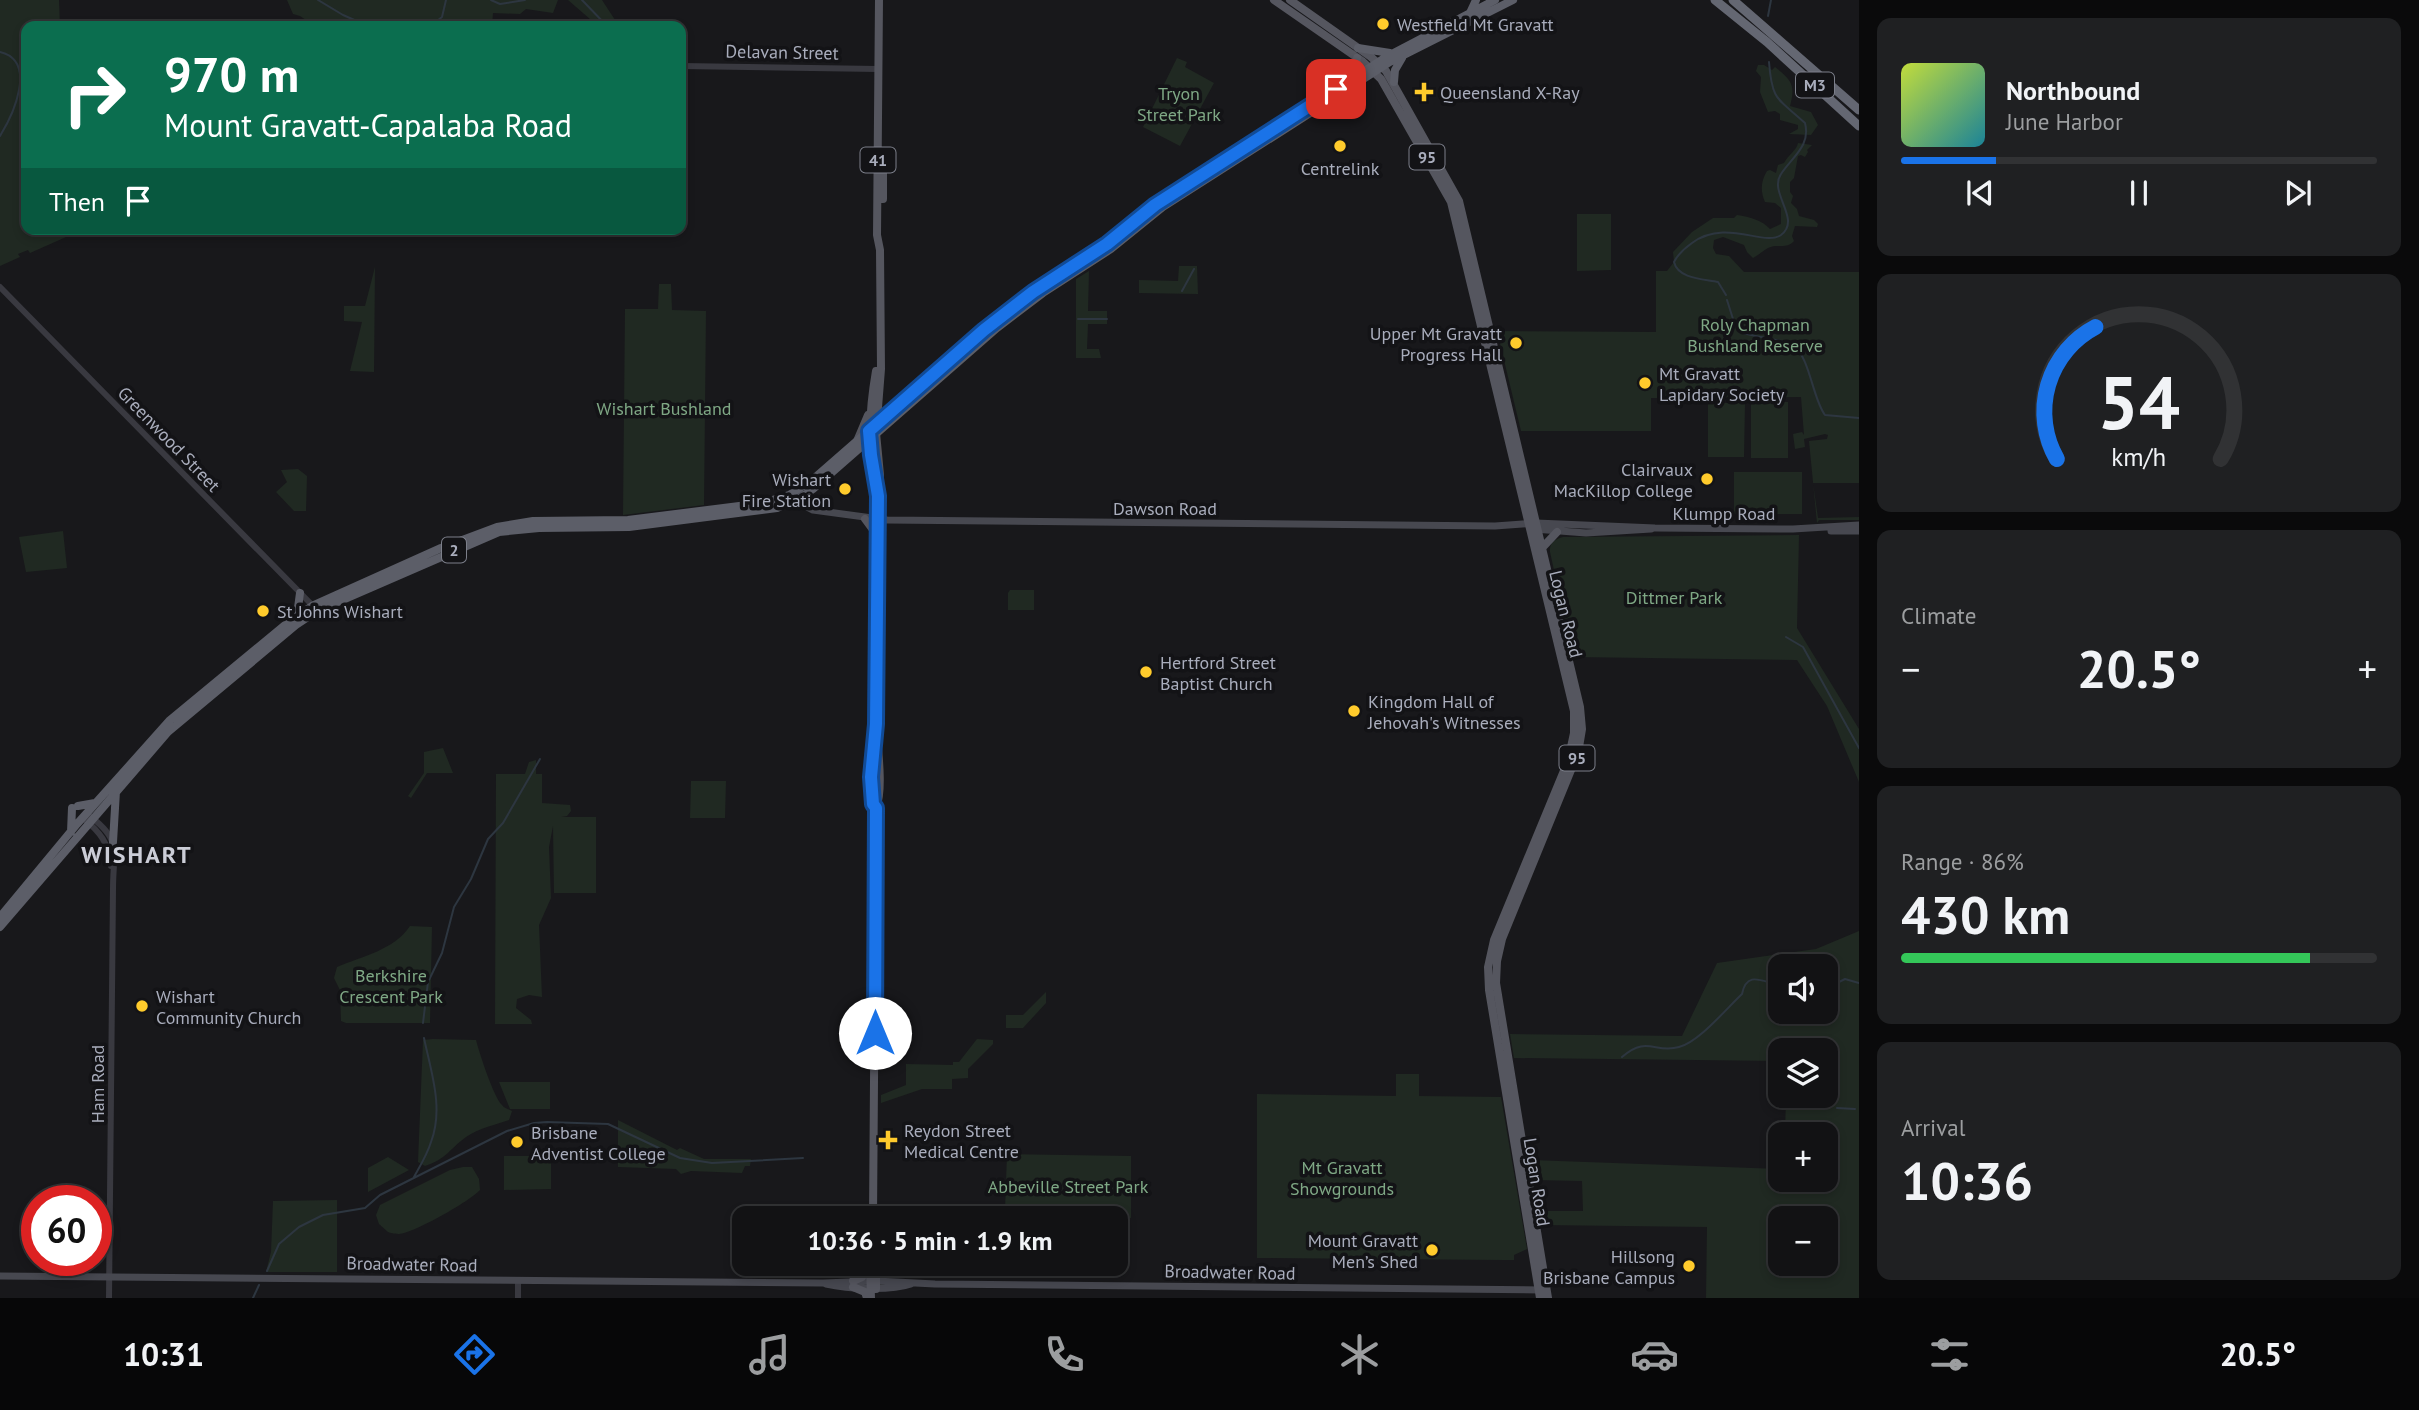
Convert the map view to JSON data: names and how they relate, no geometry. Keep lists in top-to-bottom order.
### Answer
{
  "streets": {
    "highway": ["M3", "2"],
    "main road": [
      "95",
      "41",
      "Dawson Road",
      "Klumpp Road",
      "Logan Road",
      "Broadwater Road"
    ],
    "street": ["Delavan Street", "Greenwood Street", "Ham Road"]
  },
  "crossings": [
    ["Delavan Street", "41"],
    ["41", "Dawson Road"],
    ["41", "2"],
    ["Greenwood Street", "2"],
    ["Dawson Road", "Klumpp Road"],
    ["Dawson Road", "2"],
    ["Dawson Road", "Logan Road"],
    ["Klumpp Road", "Logan Road"],
    ["2", "Logan Road"],
    ["2", "Ham Road"],
    ["Logan Road", "Broadwater Road"],
    ["Ham Road", "Broadwater Road"]
  ],
  "districts": ["WISHART"],
  "parks": [
    "Tryon Street Park",
    "Roly Chapman Bushland Reserve",
    "Wishart Bushland",
    "Dittmer Park",
    "Berkshire Crescent Park",
    "Mt Gravatt Showgrounds",
    "Abbeville Street Park"
  ],
  "places": {
    "other": [
      "Westfield Mt Gravatt",
      "Centrelink",
      "Upper Mt Gravatt Progress Hall",
      "Mt Gravatt Lapidary Society",
      "Clairvaux MacKillop College",
      "Wishart Fire Station",
      "St Johns Wishart",
      "Hertford Street Baptist Church",
      "Kingdom Hall of Jehovah's Witnesses",
      "Wishart Community Church",
      "Brisbane Adventist College",
      "Mount Gravatt Men’s Shed",
      "Hillsong Brisbane Campus"
    ],
    "health": ["Queensland X-Ray", "Reydon Street Medical Centre"]
  },
  "page": {
    "turn": ["970 m", "Mount Gravatt-Capalaba Road"],
    "song": ["Northbound", "June Harbor"],
    "then": "Then",
    "tile": [
      "Climate",
      ["Range · 86%", "430 km"],
      ["Arrival", "10:36"]
    ],
    "heat": ["−", "20.5°", "+"],
    "map_buttons": ["+", "−"],
    "limit": "60",
    "trip": "10:36 · 5 min · 1.9 km",
    "tabs": ["10:31", "20.5°"],
    "gauge": ["54", "km/h"]
  }
}
